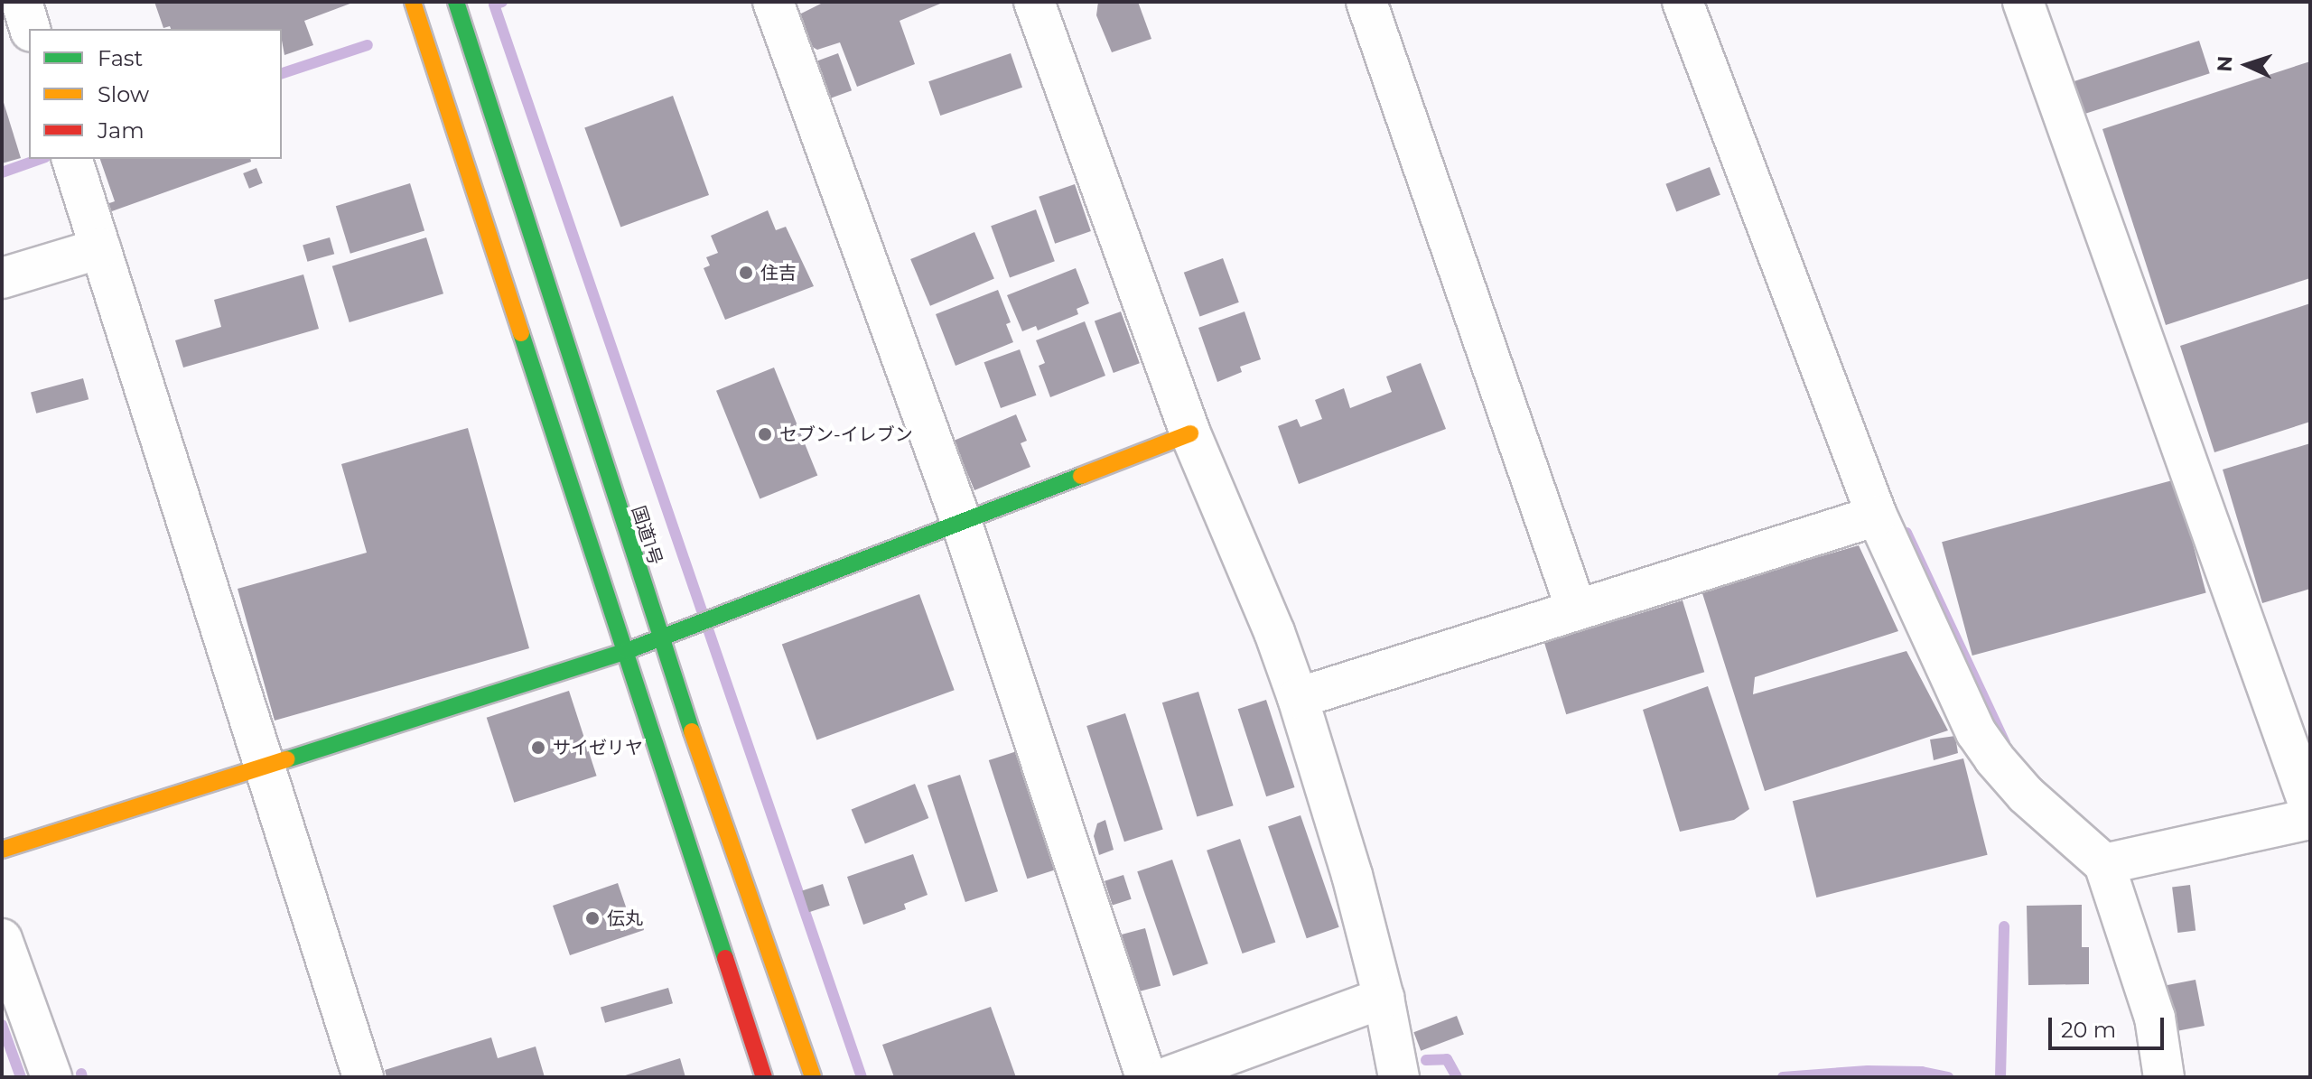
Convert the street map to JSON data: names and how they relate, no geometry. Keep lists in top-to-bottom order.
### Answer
{
  "streets": {
    "main road": ["国道1号"]
  },
  "places": [
    "住吉",
    "セブン-イレブン",
    "サイゼリヤ",
    "伝丸"
  ],
  "legend": ["Fast", "Slow", "Jam"],
  "scale_bar": "20 m",
  "north": "left"
}
